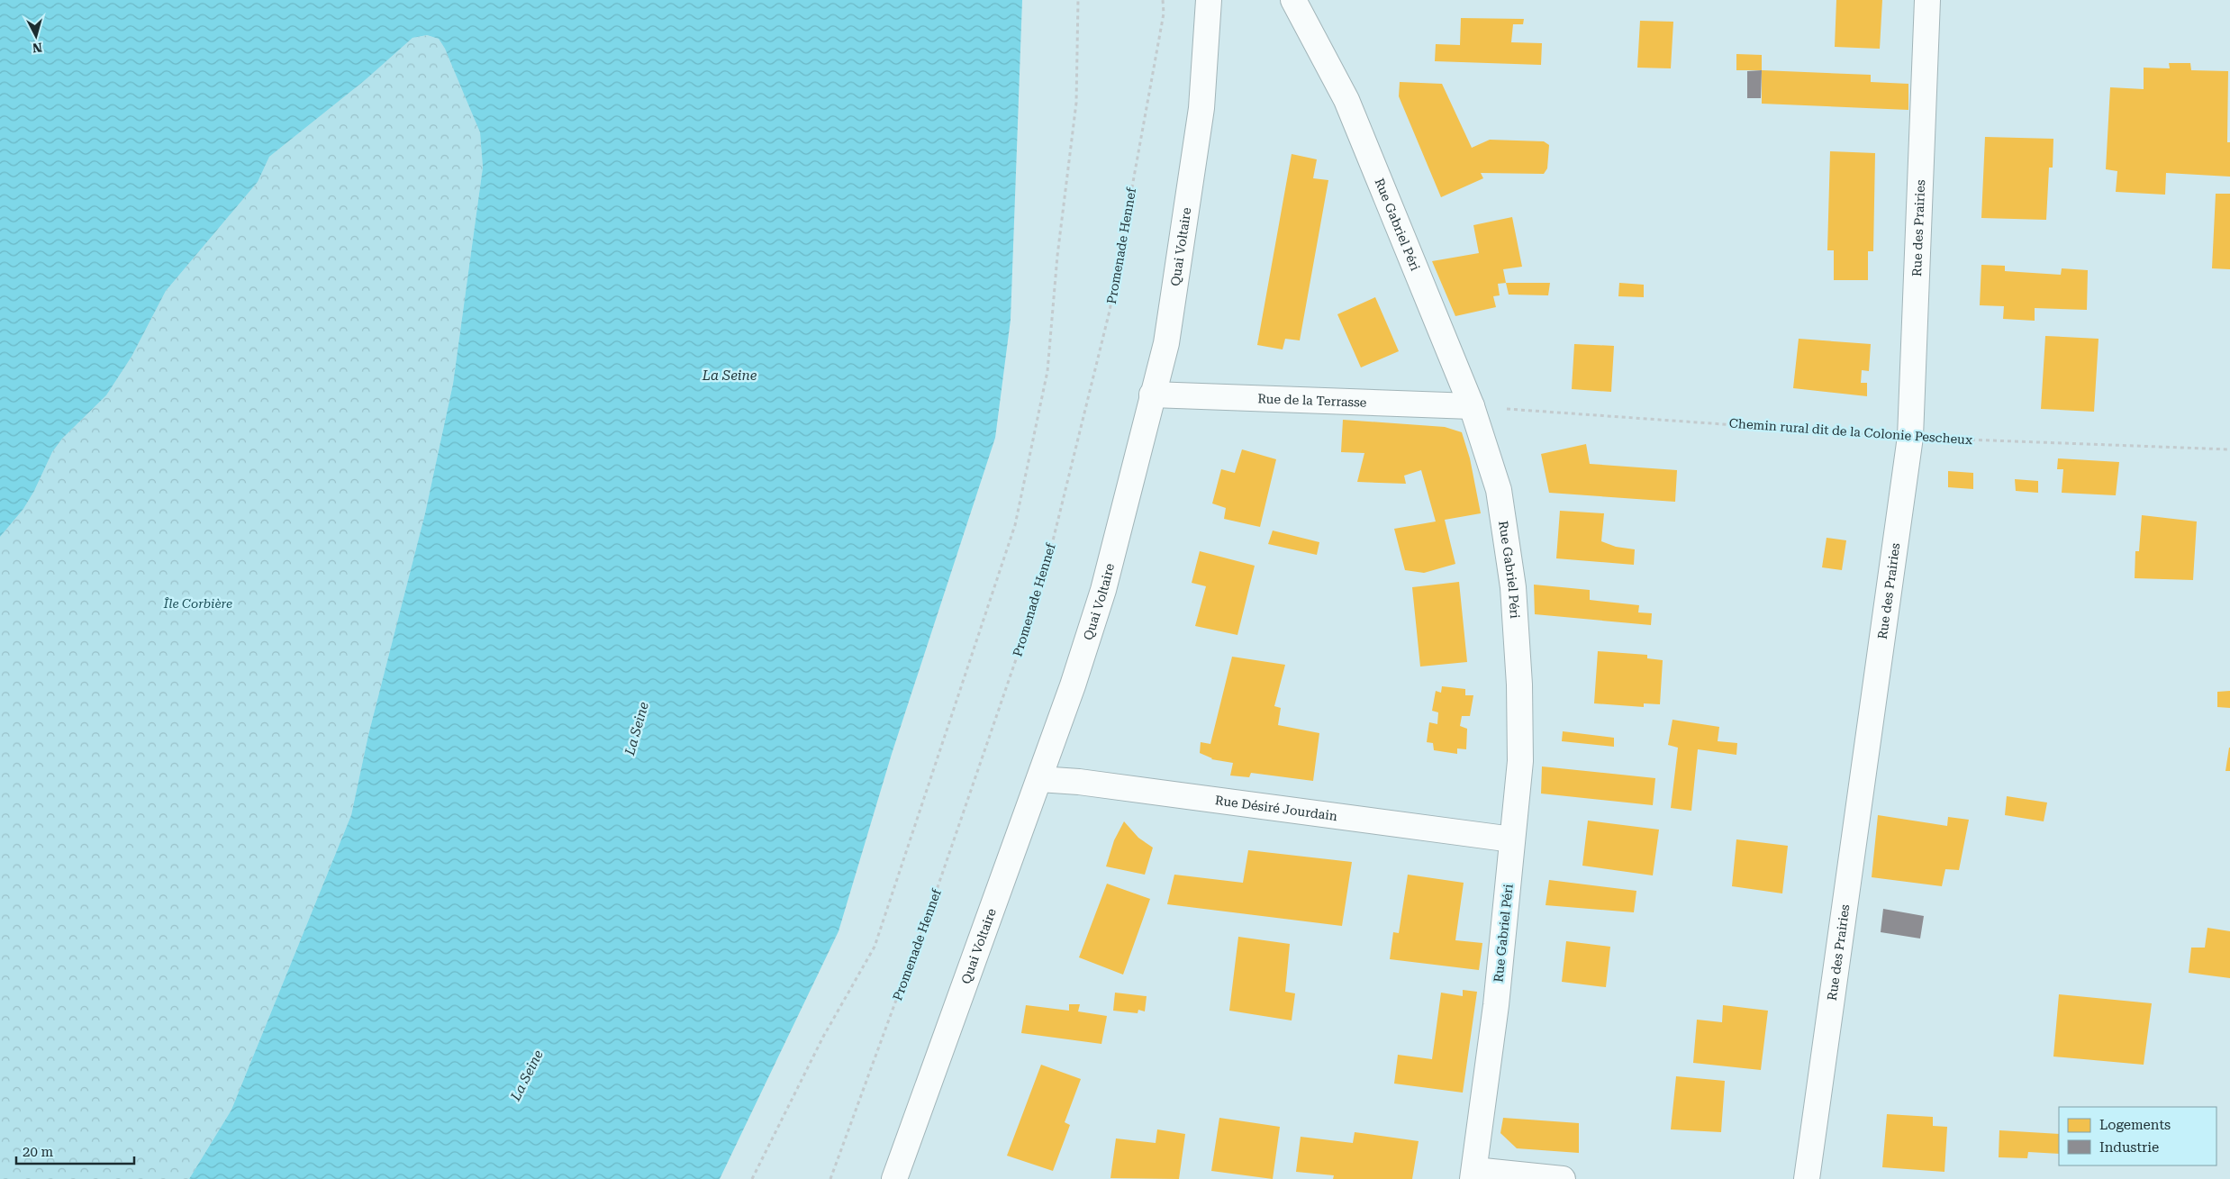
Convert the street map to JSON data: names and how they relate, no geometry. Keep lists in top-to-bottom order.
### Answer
{
  "streets": {
    "street": [
      "Rue Gabriel Péri",
      "Rue des Prairies",
      "Quai Voltaire",
      "Rue de la Terrasse",
      "Rue Désiré Jourdain"
    ],
    "path": ["Promenade Hennef", "Chemin rural dit de la Colonie Pescheux"]
  },
  "crossings": [
    ["Rue Gabriel Péri", "Rue de la Terrasse"],
    ["Rue Gabriel Péri", "Chemin rural dit de la Colonie Pescheux"],
    ["Rue Gabriel Péri", "Rue Désiré Jourdain"],
    ["Rue des Prairies", "Chemin rural dit de la Colonie Pescheux"],
    ["Quai Voltaire", "Rue de la Terrasse"],
    ["Quai Voltaire", "Rue Désiré Jourdain"],
    ["Rue de la Terrasse", "Chemin rural dit de la Colonie Pescheux"]
  ],
  "water": ["La Seine"],
  "parks": ["Île Corbière"],
  "legend": ["Logements", "Industrie"],
  "scale_bar": "20 m",
  "north": "bottom"
}
